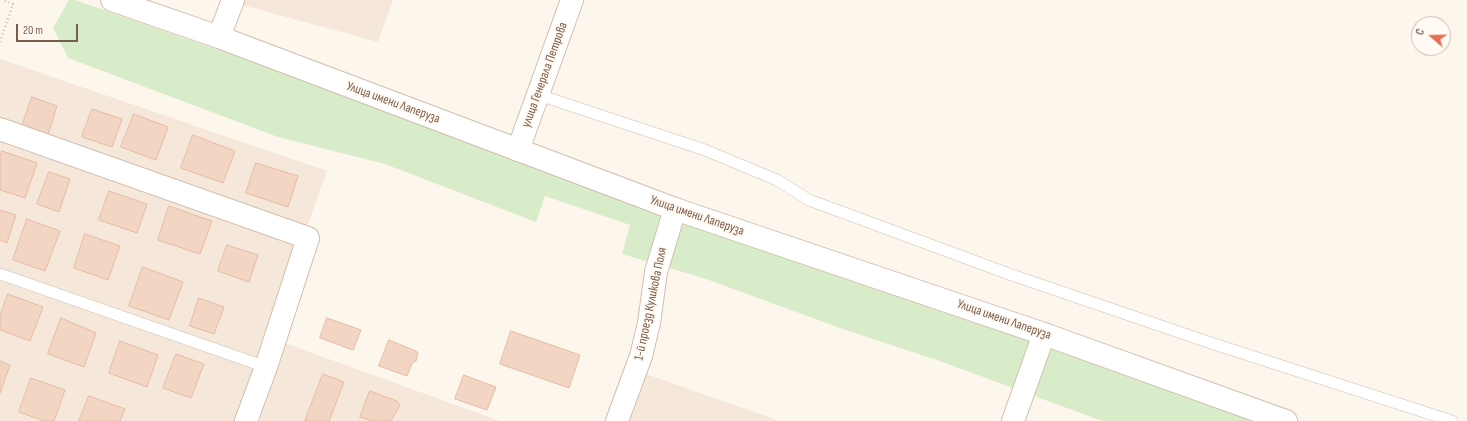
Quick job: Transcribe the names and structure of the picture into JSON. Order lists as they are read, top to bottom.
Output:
{
  "streets": {
    "street": ["улица Генерала Петрова", "Улица имени Лаперуза", "1-й проезд Куликова Поля"]
  },
  "crossings": [
    ["улица Генерала Петрова", "Улица имени Лаперуза"],
    ["Улица имени Лаперуза", "1-й проезд Куликова Поля"]
  ],
  "scale_bar": "20 m",
  "north": "left"
}
